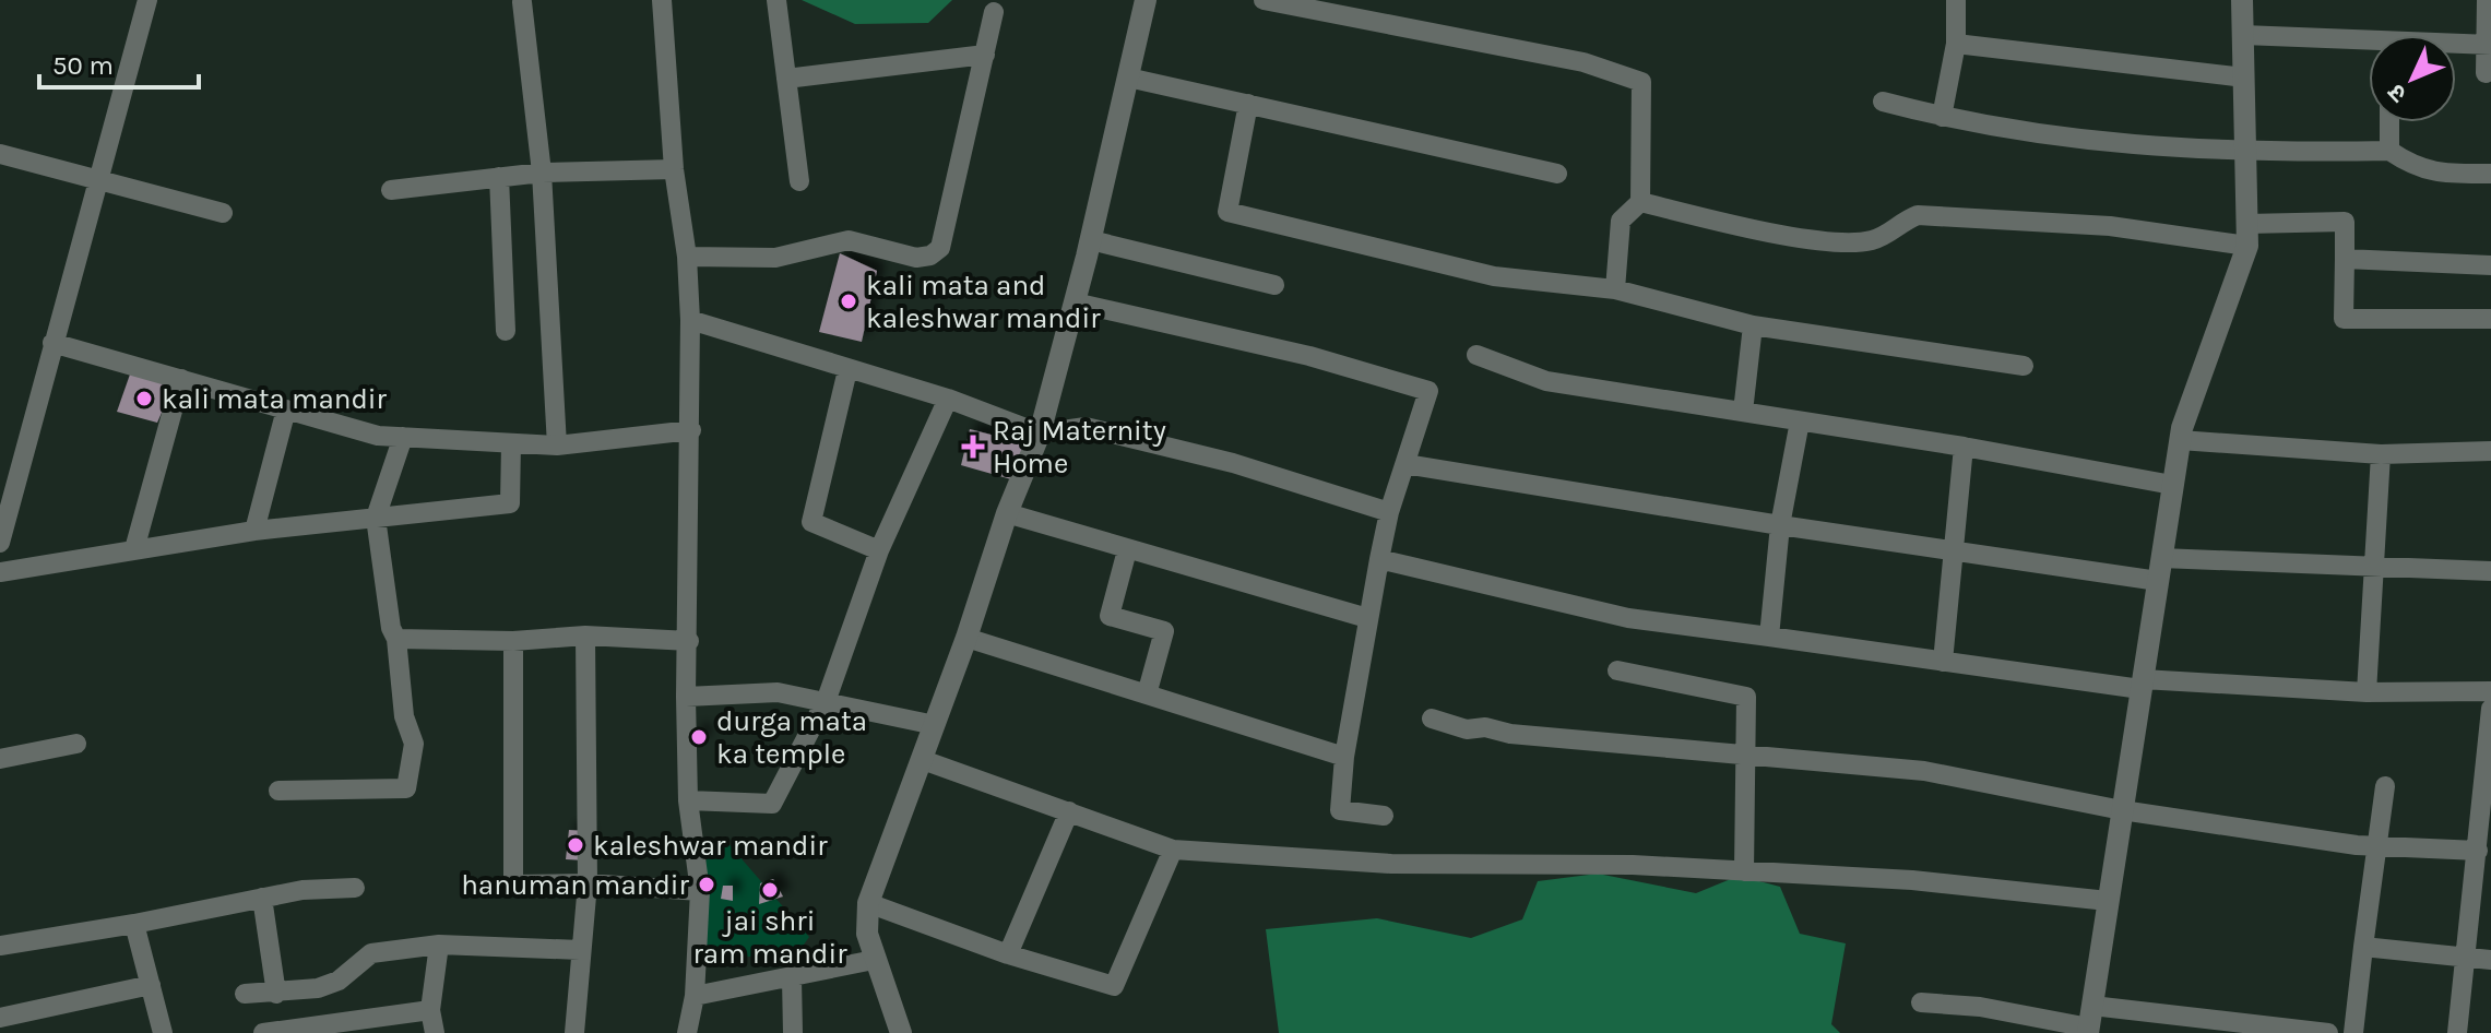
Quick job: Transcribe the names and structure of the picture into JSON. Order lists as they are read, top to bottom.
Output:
{
  "places": {
    "other": [
      "kali mata and kaleshwar mandir",
      "kali mata mandir",
      "durga mata ka temple",
      "kaleshwar mandir",
      "hanuman mandir",
      "jai shri ram mandir"
    ],
    "health": ["Raj Maternity Home"]
  },
  "scale_bar": "50 m",
  "north": "bottom left"
}
